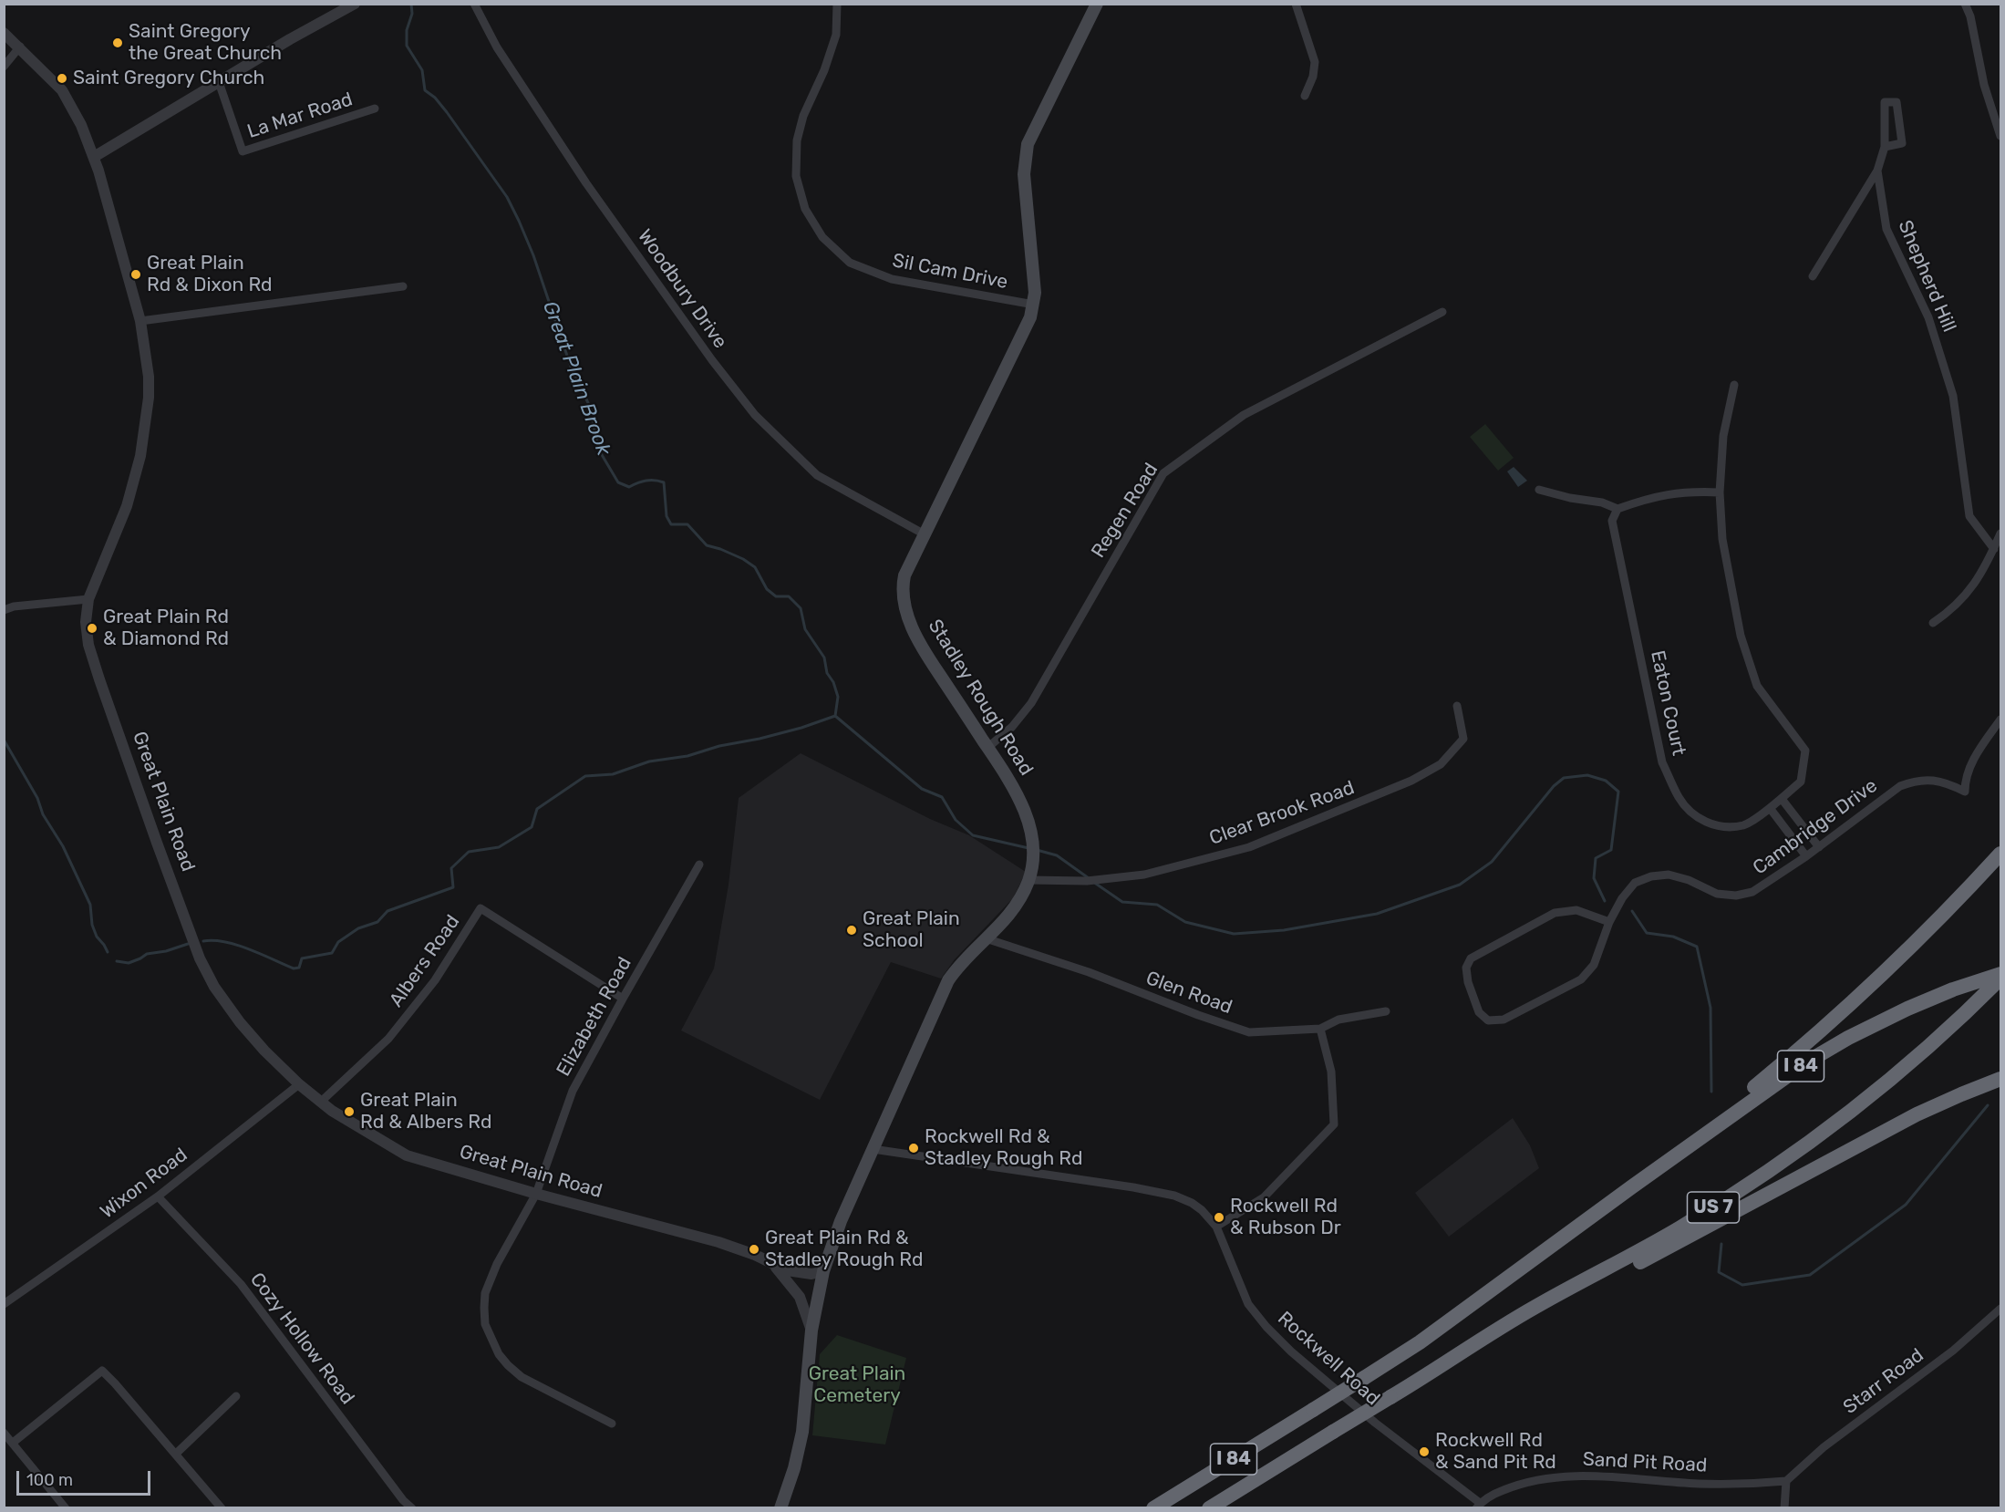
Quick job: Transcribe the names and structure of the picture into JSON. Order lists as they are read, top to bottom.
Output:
{
  "streets": {
    "highway": ["I 84", "US 7"],
    "main road": ["Stadley Rough Road", "Great Plain Road"],
    "street": [
      "La Mar Road",
      "Sil Cam Drive",
      "Shepherd Hill",
      "Woodbury Drive",
      "Regen Road",
      "Eaton Court",
      "Clear Brook Road",
      "Cambridge Drive",
      "Albers Road",
      "Glen Road",
      "Elizabeth Road",
      "Wixon Road",
      "Cozy Hollow Road",
      "Rockwell Road",
      "Starr Road",
      "Sand Pit Road"
    ]
  },
  "crossings": [
    ["Sil Cam Drive", "Stadley Rough Road"],
    ["Woodbury Drive", "Stadley Rough Road"],
    ["Regen Road", "Stadley Rough Road"],
    ["Stadley Rough Road", "Great Plain Road"],
    ["Stadley Rough Road", "Clear Brook Road"],
    ["Stadley Rough Road", "Glen Road"],
    ["Stadley Rough Road", "Rockwell Road"],
    ["Great Plain Road", "Albers Road"],
    ["Great Plain Road", "Elizabeth Road"],
    ["Great Plain Road", "Wixon Road"],
    ["Albers Road", "Elizabeth Road"],
    ["I 84", "US 7"],
    ["Wixon Road", "Cozy Hollow Road"],
    ["Rockwell Road", "Sand Pit Road"],
    ["Starr Road", "Sand Pit Road"]
  ],
  "water": ["Great Plain Brook"],
  "parks": ["Great Plain Cemetery"],
  "places": [
    "Saint Gregory the Great Church",
    "Saint Gregory Church",
    "Great Plain Rd & Dixon Rd",
    "Great Plain Rd & Diamond Rd",
    "Great Plain School",
    "Great Plain Rd & Albers Rd",
    "Rockwell Rd & Stadley Rough Rd",
    "Rockwell Rd & Rubson Dr",
    "Great Plain Rd & Stadley Rough Rd",
    "Rockwell Rd & Sand Pit Rd"
  ],
  "scale_bar": "100 m"
}
